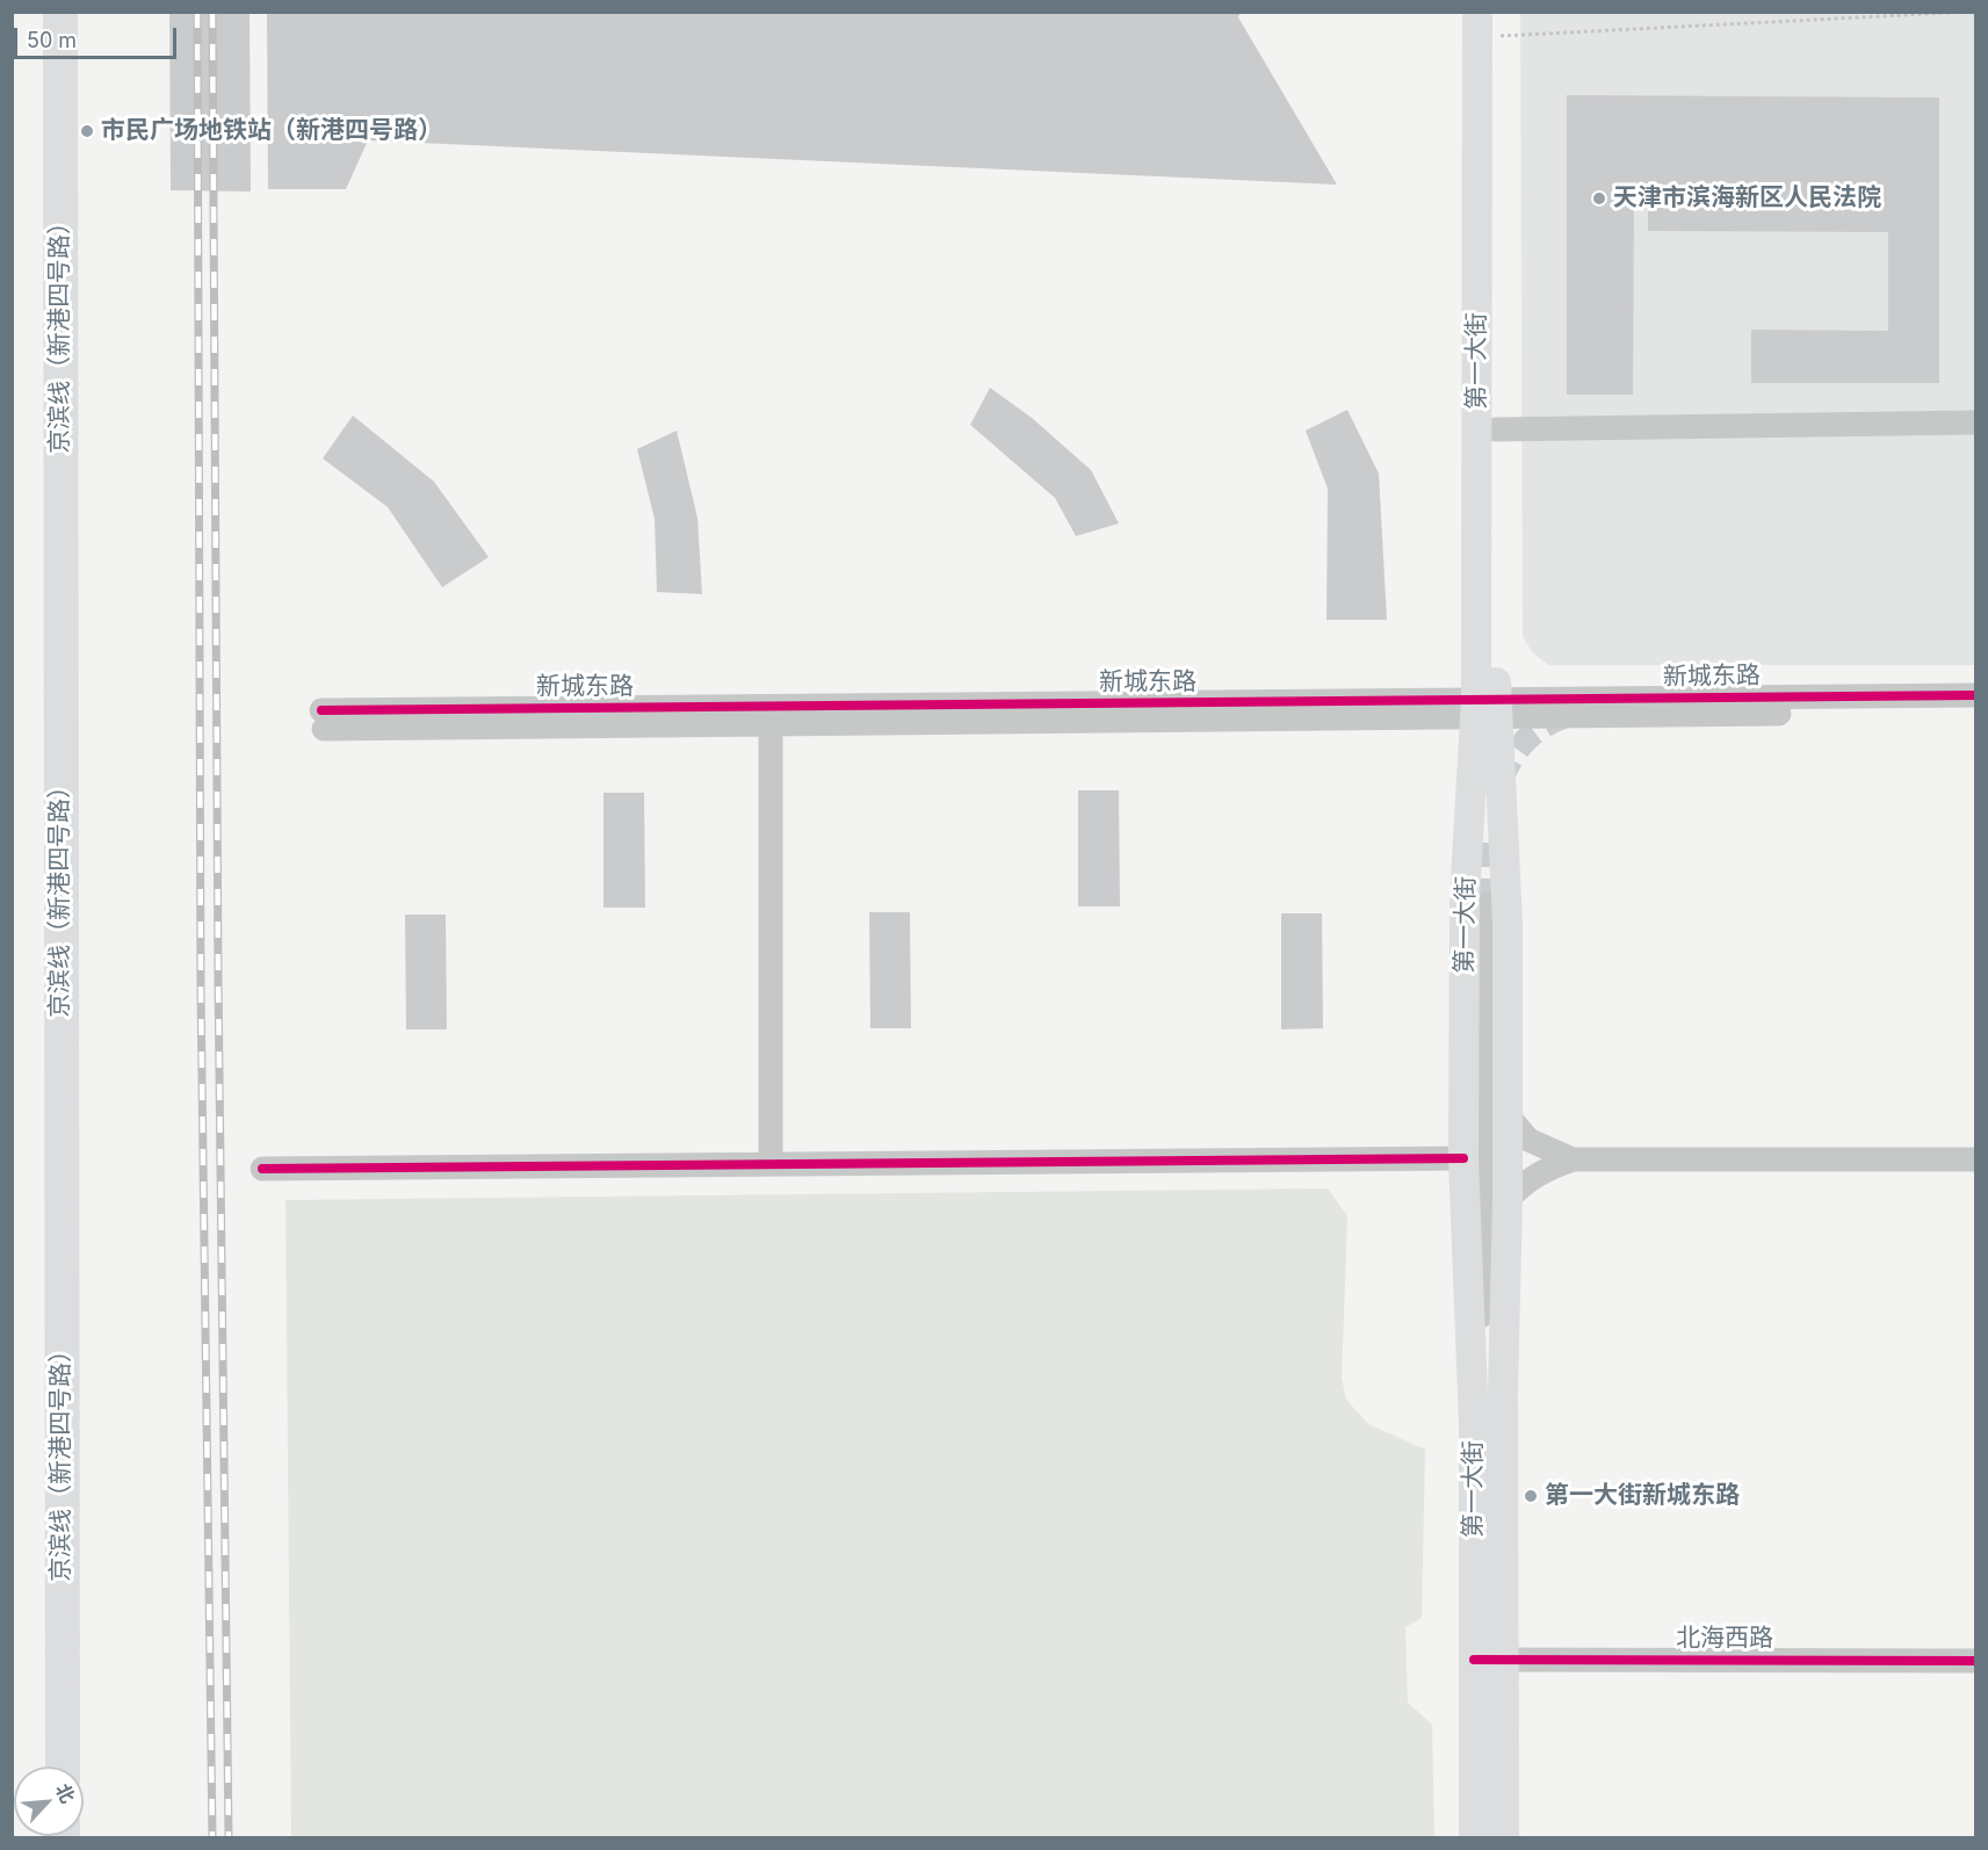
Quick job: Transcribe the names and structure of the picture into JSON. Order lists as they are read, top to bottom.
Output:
{
  "streets": {
    "highway": ["京滨线（新港四号路）"],
    "main road": ["第一大街"],
    "street": ["新城东路", "北海西路"]
  },
  "crossings": [
    ["第一大街", "新城东路"],
    ["第一大街", "北海西路"]
  ],
  "places": ["市民广场地铁站（新港四号路）", "天津市滨海新区人民法院", "第一大街新城东路"],
  "scale_bar": "50 m",
  "north": "top right"
}
